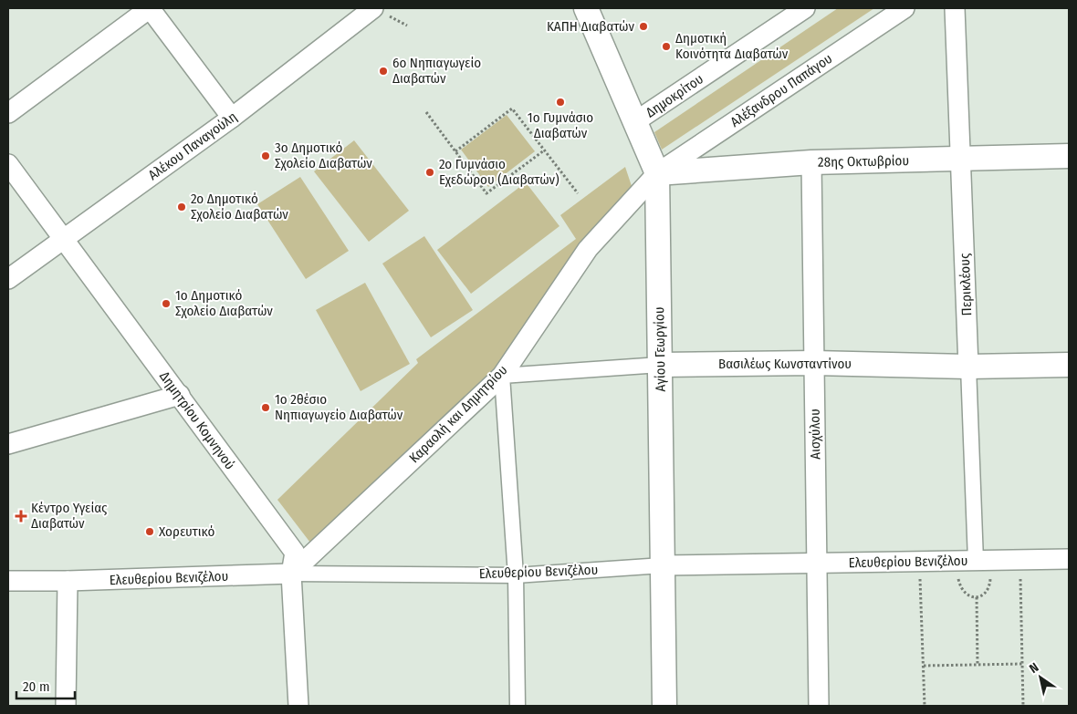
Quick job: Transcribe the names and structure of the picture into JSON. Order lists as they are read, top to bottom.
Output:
{
  "streets": {
    "street": [
      "Αλέξανδρου Παπάγου",
      "Δημοκρίτου",
      "Αλέκου Παναγούλη",
      "28ης Οκτωβρίου",
      "Περικλέους",
      "Αγίου Γεωργίου",
      "Βασιλέως Κωνσταντίνου",
      "Καραολή και Δημητρίου",
      "Δημητρίου Κομνηνού",
      "Αισχύλου",
      "Ελευθερίου Βενιζέλου"
    ]
  },
  "crossings": [
    ["Αλέξανδρου Παπάγου", "28ης Οκτωβρίου"],
    ["Αλέξανδρου Παπάγου", "Αγίου Γεωργίου"],
    ["Αλέξανδρου Παπάγου", "Καραολή και Δημητρίου"],
    ["Δημοκρίτου", "Αγίου Γεωργίου"],
    ["Αλέκου Παναγούλη", "Δημητρίου Κομνηνού"],
    ["28ης Οκτωβρίου", "Περικλέους"],
    ["28ης Οκτωβρίου", "Αγίου Γεωργίου"],
    ["28ης Οκτωβρίου", "Καραολή και Δημητρίου"],
    ["28ης Οκτωβρίου", "Αισχύλου"],
    ["Περικλέους", "Βασιλέως Κωνσταντίνου"],
    ["Περικλέους", "Ελευθερίου Βενιζέλου"],
    ["Αγίου Γεωργίου", "Βασιλέως Κωνσταντίνου"],
    ["Αγίου Γεωργίου", "Καραολή και Δημητρίου"],
    ["Αγίου Γεωργίου", "Ελευθερίου Βενιζέλου"],
    ["Βασιλέως Κωνσταντίνου", "Καραολή και Δημητρίου"],
    ["Βασιλέως Κωνσταντίνου", "Αισχύλου"],
    ["Καραολή και Δημητρίου", "Δημητρίου Κομνηνού"],
    ["Καραολή και Δημητρίου", "Ελευθερίου Βενιζέλου"],
    ["Δημητρίου Κομνηνού", "Ελευθερίου Βενιζέλου"],
    ["Αισχύλου", "Ελευθερίου Βενιζέλου"]
  ],
  "places": {
    "other": [
      "ΚΑΠΗ Διαβατών",
      "Δημοτική Κοινότητα Διαβατών",
      "6ο Νηπιαγωγείο Διαβατών",
      "1ο Γυμνάσιο Διαβατών",
      "3ο Δημοτικό Σχολείο Διαβατών",
      "2ο Γυμνάσιο Εχεδώρου (Διαβατών)",
      "2ο Δημοτικό Σχολείο Διαβατών",
      "1ο Δημοτικό Σχολείο Διαβατών",
      "1ο 2θέσιο Νηπιαγωγείο Διαβατών",
      "Χορευτικό"
    ],
    "health": ["Κέντρο Υγείας Διαβατών"]
  },
  "scale_bar": "20 m",
  "north": "top left"
}
